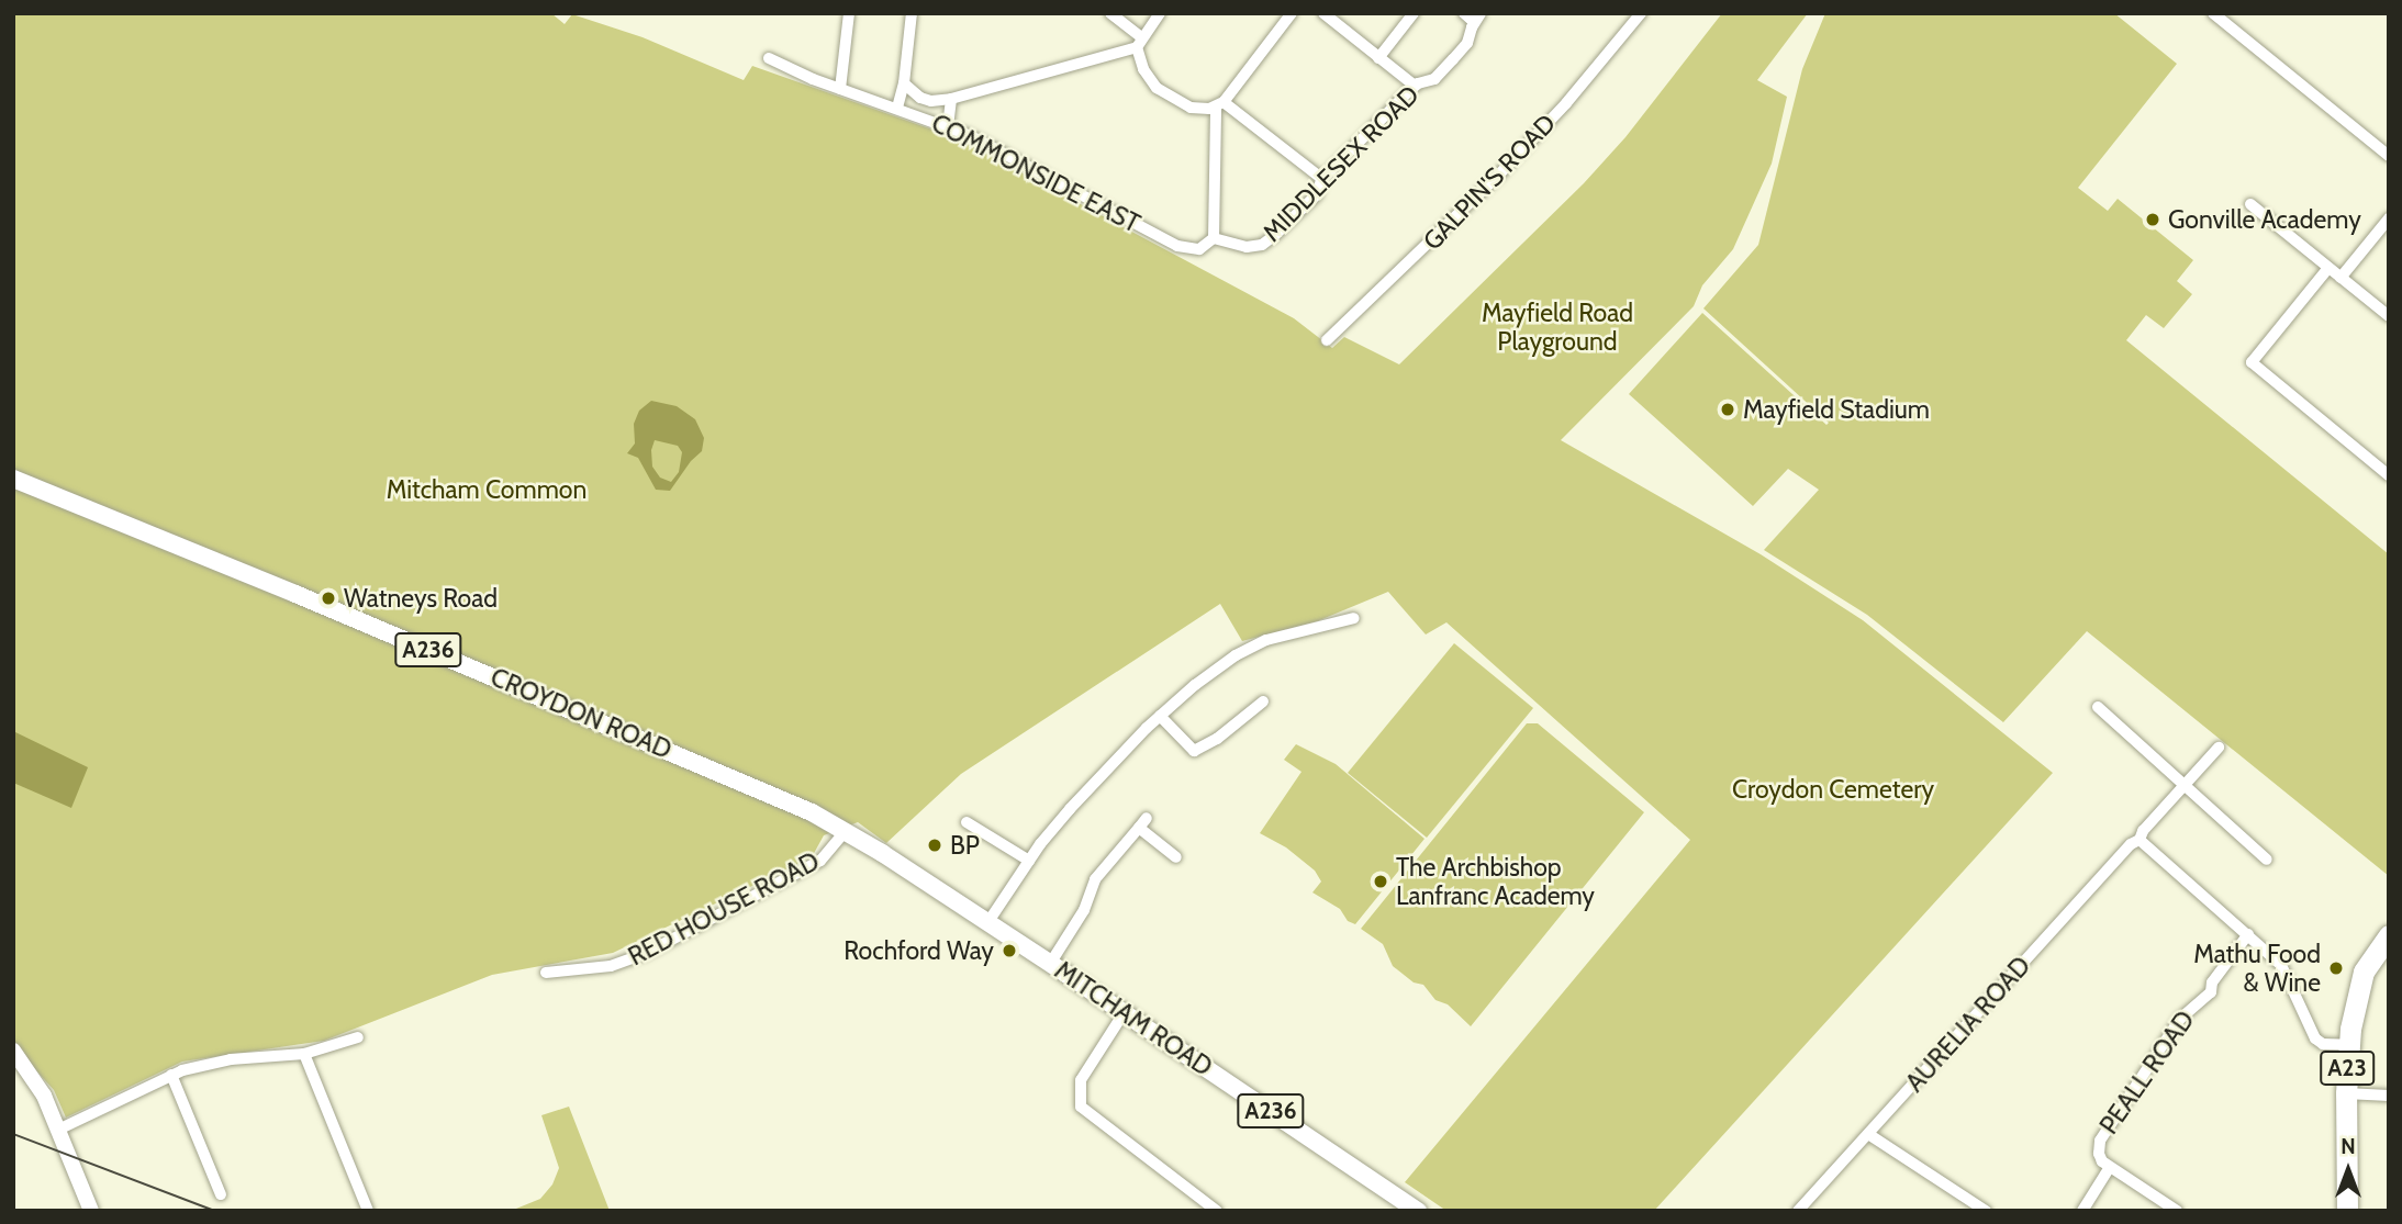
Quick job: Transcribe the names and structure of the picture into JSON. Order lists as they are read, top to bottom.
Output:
{
  "streets": {
    "highway": ["A23"],
    "main road": ["A236", "CROYDON ROAD", "MITCHAM ROAD"],
    "street": [
      "MIDDLESEX ROAD",
      "COMMONSIDE EAST",
      "GALPIN'S ROAD",
      "RED HOUSE ROAD",
      "AURELIA ROAD",
      "PEALL ROAD"
    ]
  },
  "crossings": [
    ["MIDDLESEX ROAD", "COMMONSIDE EAST"],
    ["CROYDON ROAD", "RED HOUSE ROAD"],
    ["CROYDON ROAD", "MITCHAM ROAD"],
    ["RED HOUSE ROAD", "MITCHAM ROAD"]
  ],
  "parks": ["Mayfield Road Playground", "Mitcham Common", "Croydon Cemetery"],
  "places": [
    "Gonville Academy",
    "Mayfield Stadium",
    "Watneys Road",
    "BP",
    "The Archbishop Lanfranc Academy",
    "Rochford Way",
    "Mathu Food & Wine"
  ],
  "north": "top"
}
